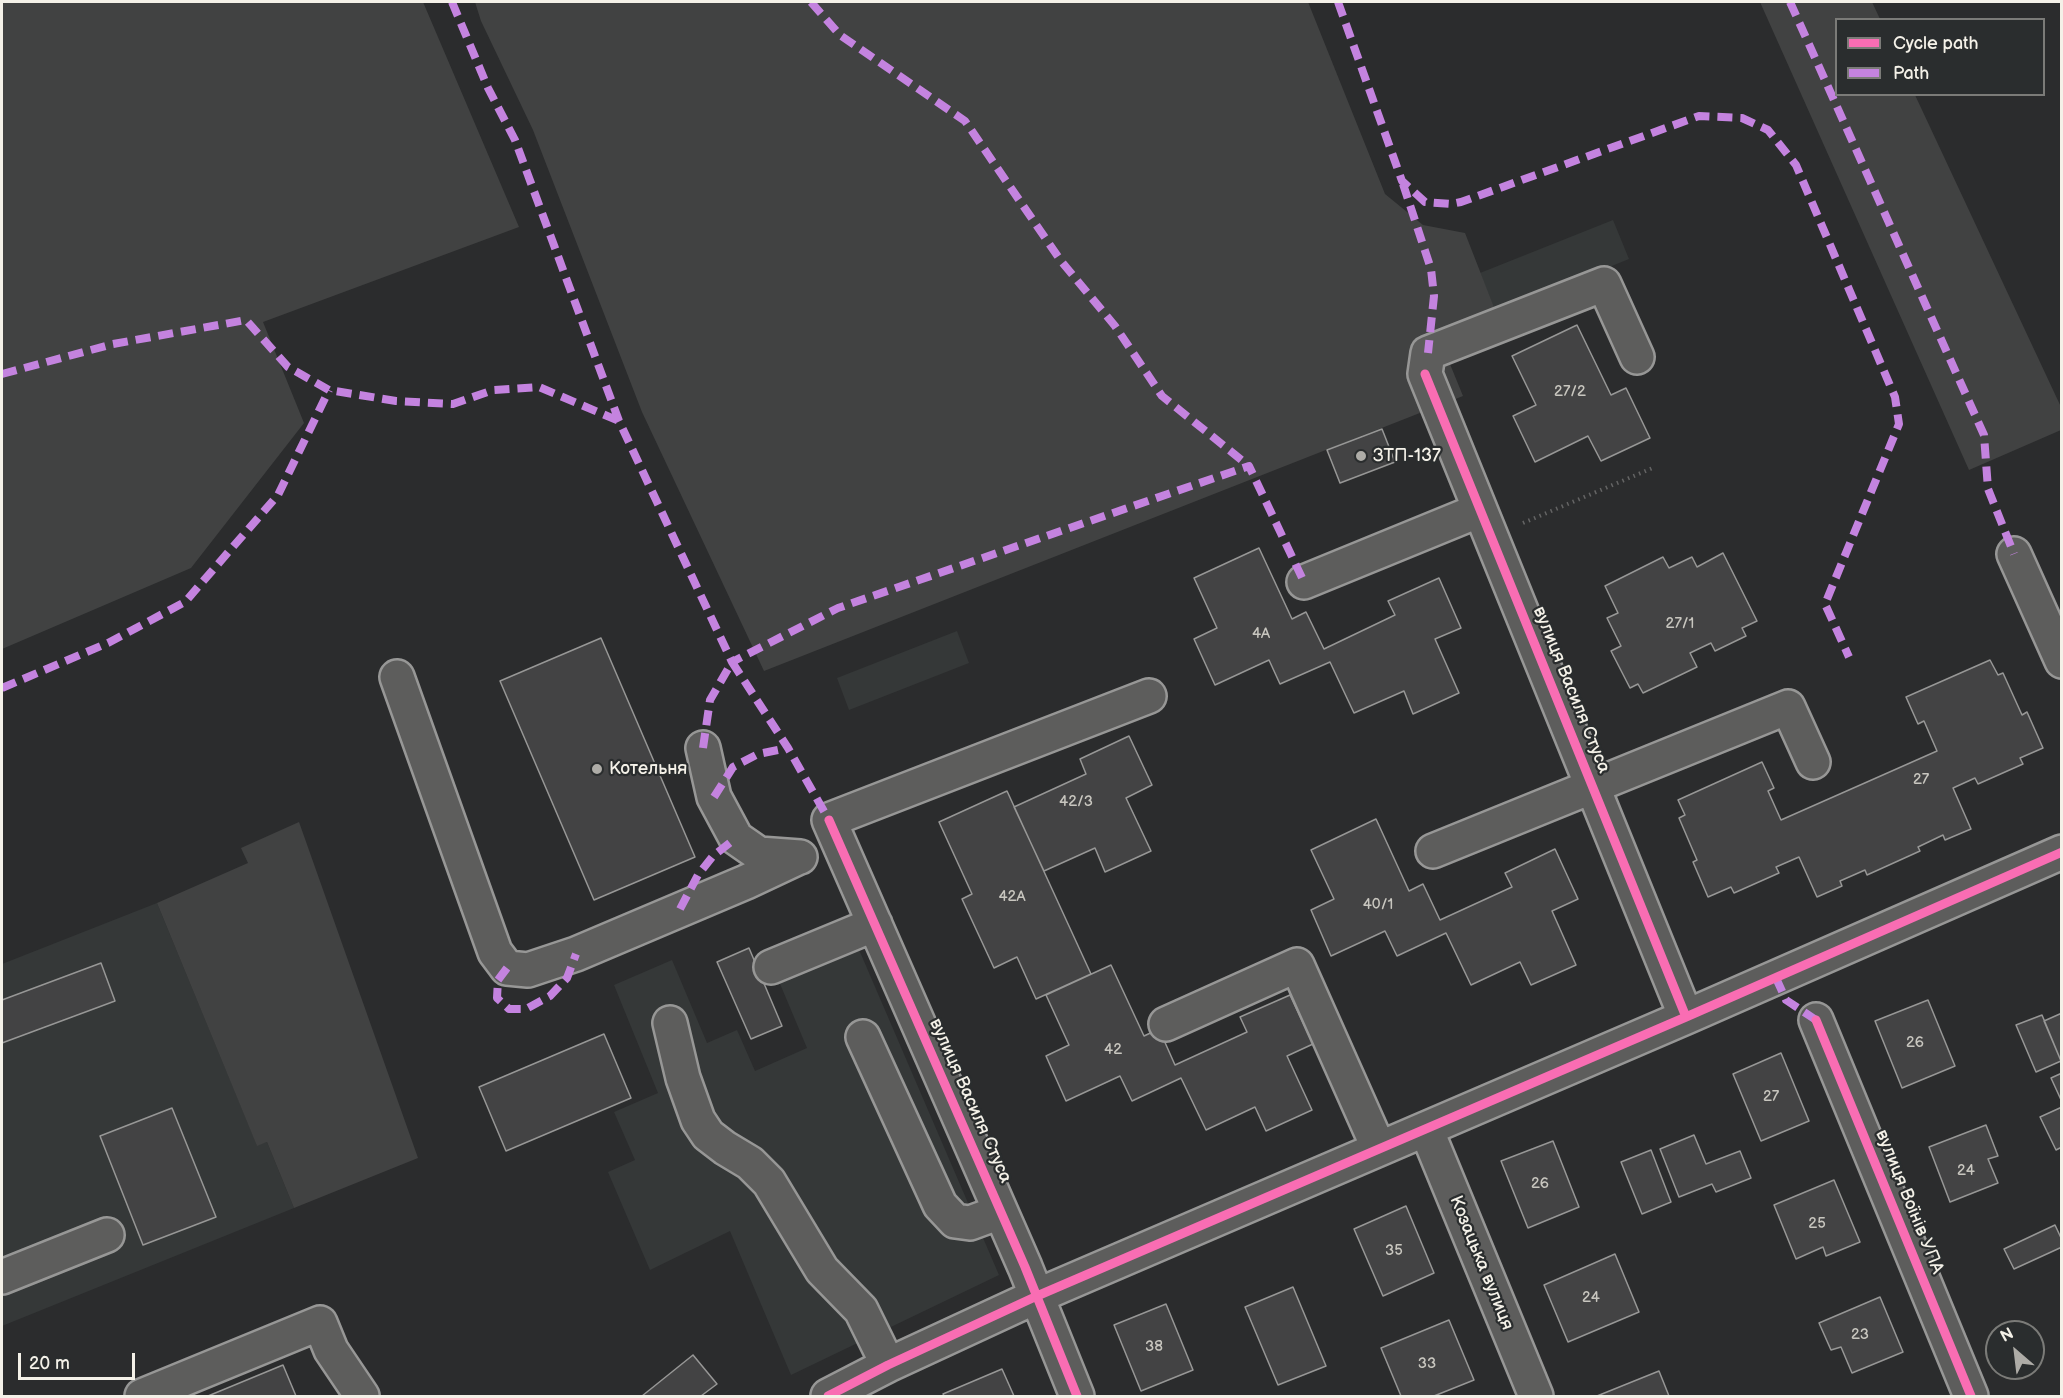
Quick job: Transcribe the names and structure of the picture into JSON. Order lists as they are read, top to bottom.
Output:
{
  "streets": {
    "street": ["вулиця Василя Стуса", "вулиця Воїнів УПА", "Козацька вулиця"]
  },
  "places": ["ЗТП-137", "Котельня"],
  "house_numbers": [
    "27/2",
    "27/1",
    "4А",
    "27",
    "42/3",
    "42А",
    "40/1",
    "26",
    "42",
    "27",
    "24",
    "26",
    "25",
    "35",
    "24",
    "23",
    "38",
    "33"
  ],
  "legend": ["Cycle path", "Path"],
  "scale_bar": "20 m",
  "north": "top left"
}
